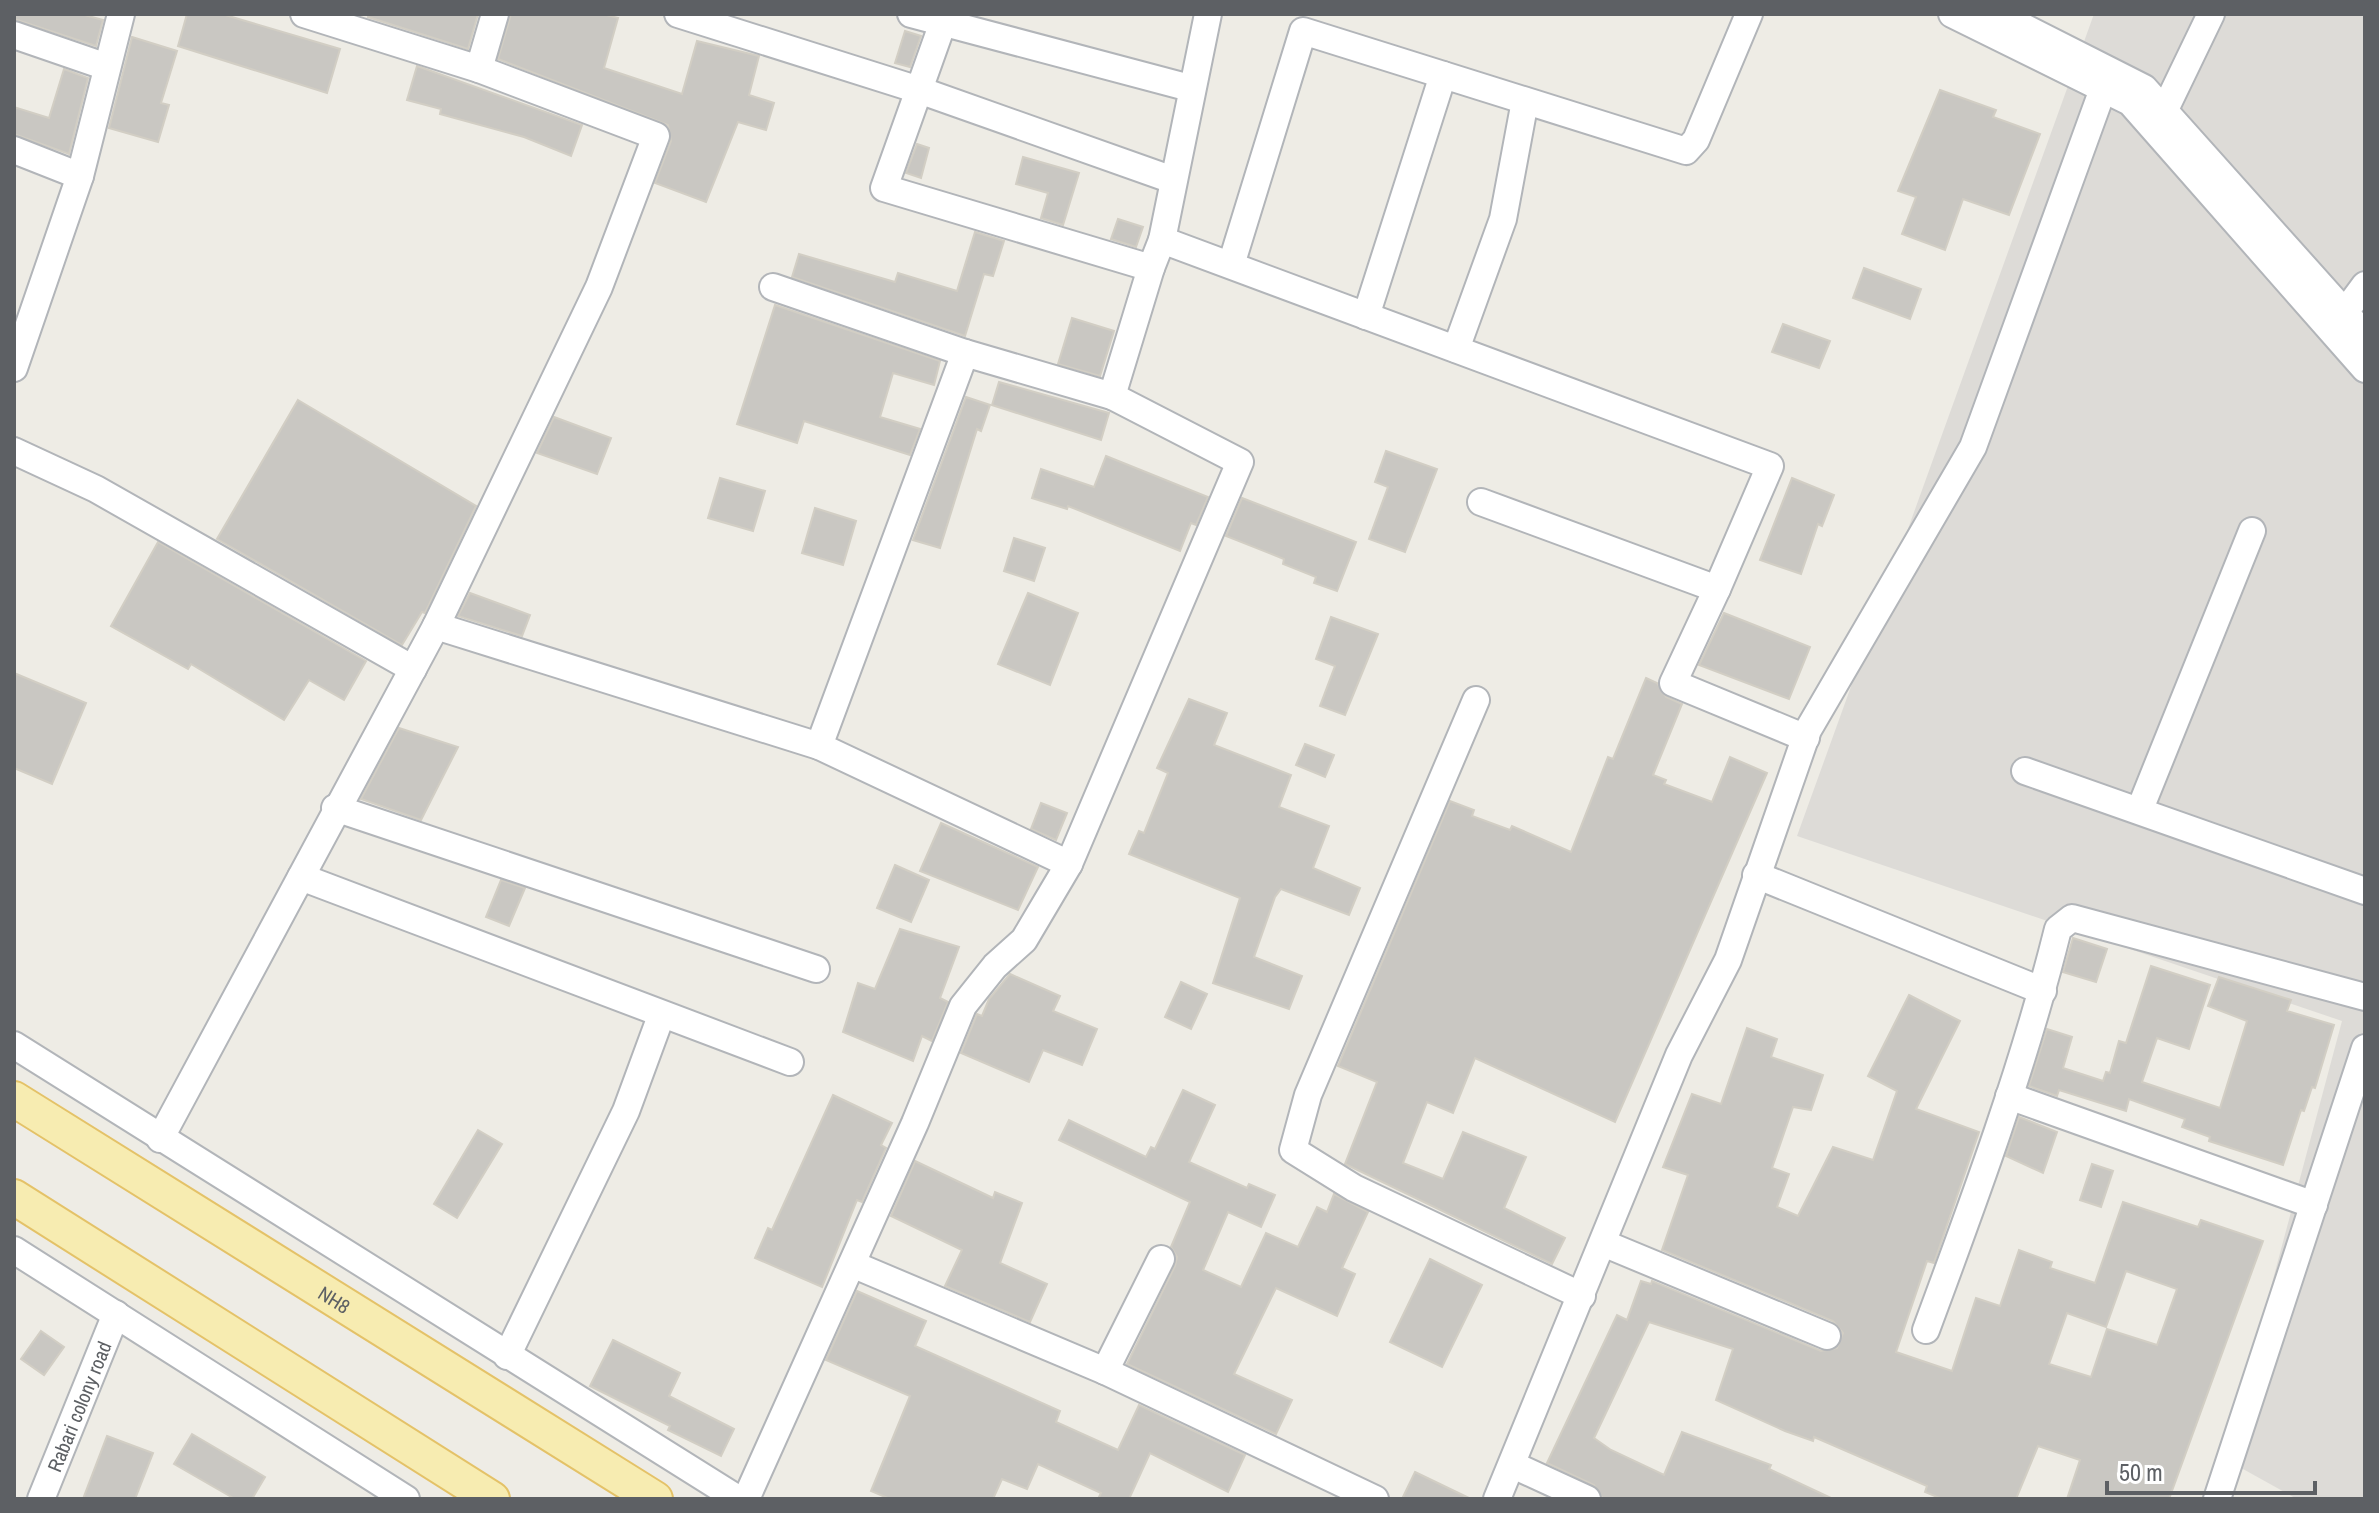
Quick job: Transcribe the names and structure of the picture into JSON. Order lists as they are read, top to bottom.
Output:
{
  "streets": {
    "main road": ["NH8"],
    "street": ["Rabari colony road"]
  },
  "scale_bar": "50 m"
}
